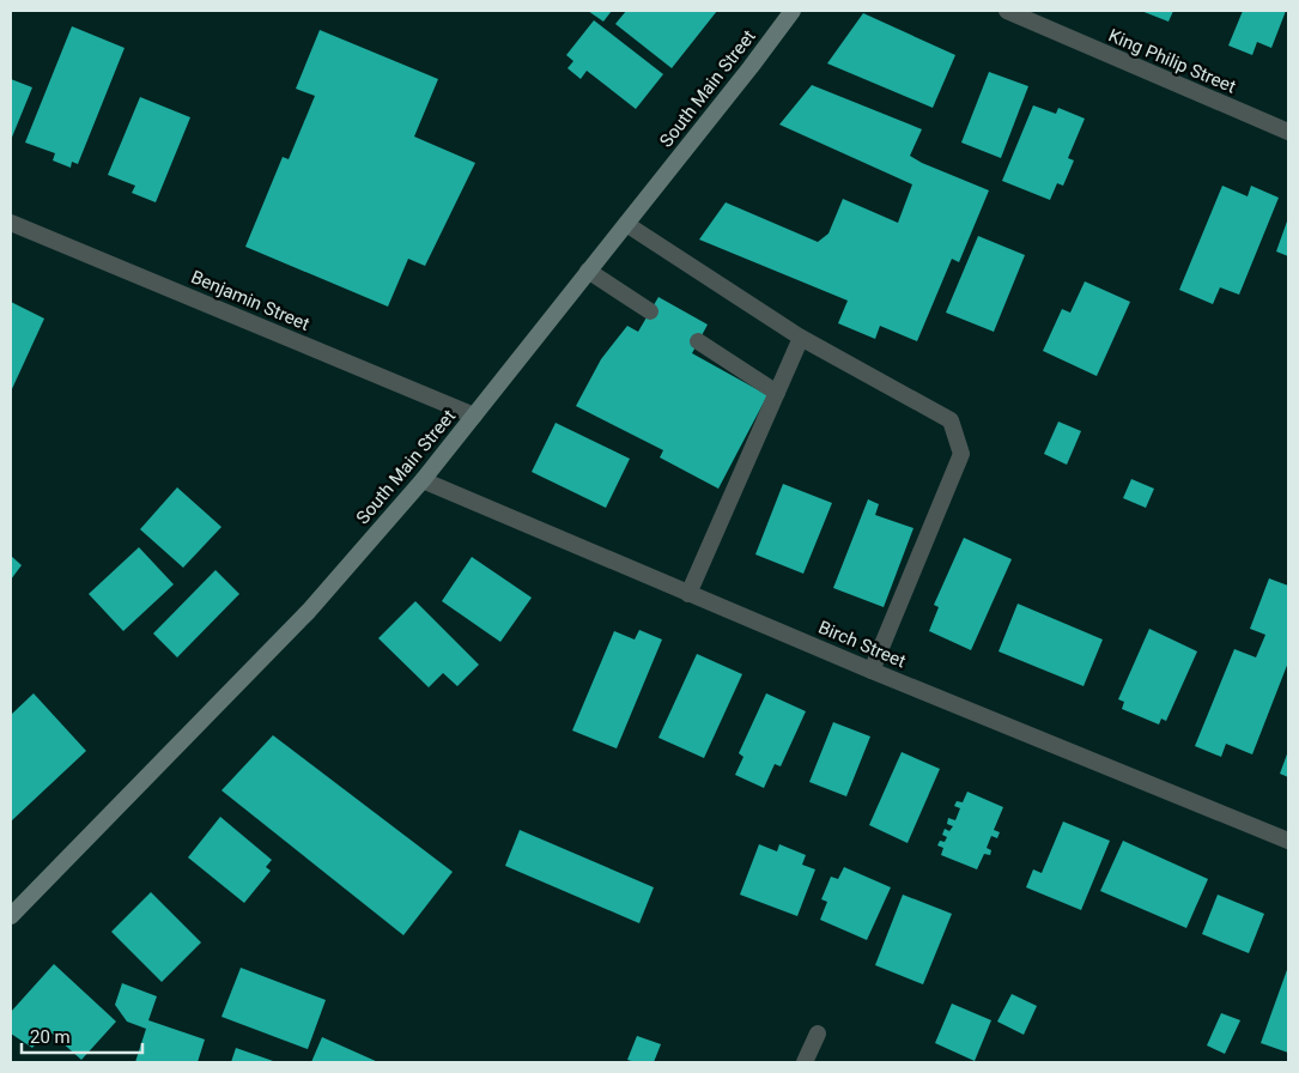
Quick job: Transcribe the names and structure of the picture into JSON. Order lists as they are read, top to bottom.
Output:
{
  "streets": {
    "main road": ["South Main Street"],
    "street": ["King Philip Street", "Benjamin Street", "Birch Street"]
  },
  "crossings": [
    ["South Main Street", "Benjamin Street"],
    ["South Main Street", "Birch Street"]
  ],
  "scale_bar": "20 m"
}
